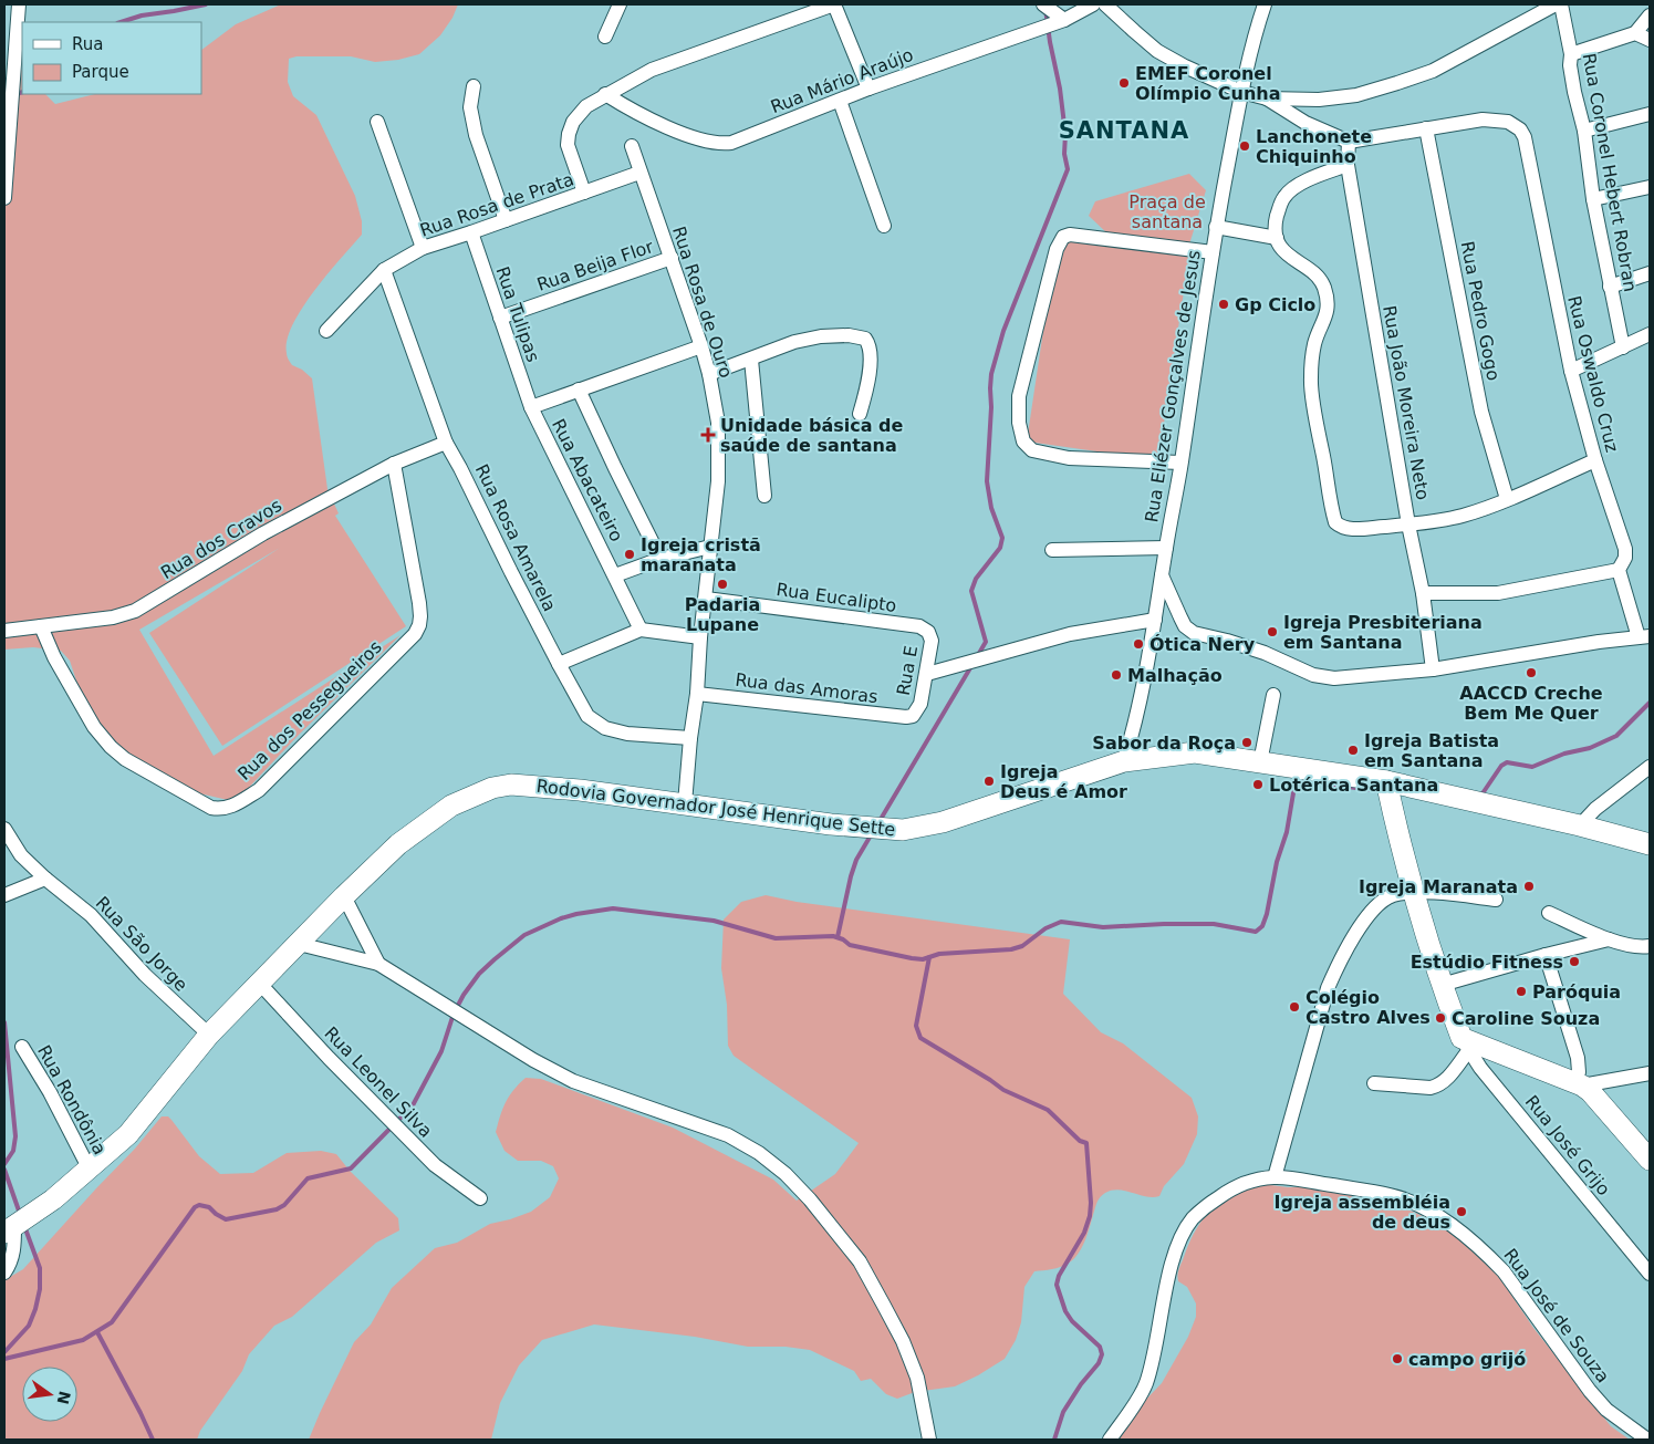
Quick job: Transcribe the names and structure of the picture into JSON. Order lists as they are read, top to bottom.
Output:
{
  "streets": {
    "main road": ["Rodovia Governador José Henrique Sette"],
    "street": [
      "Rua Mário Araújo",
      "Rua Coronel Hebert Robran",
      "Rua Rosa de Prata",
      "Rua Beija Flor",
      "Rua Rosa de Ouro",
      "Rua Pedro Gogo",
      "Rua Tulipas",
      "Rua Oswaldo Cruz",
      "Rua Eliézer Gonçalves de Jesus",
      "Rua João Moreira Neto",
      "Rua Abacateiro",
      "Rua Rosa Amarela",
      "Rua dos Cravos",
      "Rua Eucalipto",
      "Rua E",
      "Rua das Amoras",
      "Rua dos Pessegueiros",
      "Rua São Jorge",
      "Rua Leonel Silva",
      "Rua Rondônia",
      "Rua José Grijo",
      "Rua José de Souza"
    ]
  },
  "crossings": [
    ["Rua Rosa de Prata", "Rua Rosa de Ouro"],
    ["Rua Rosa de Prata", "Rua Tulipas"],
    ["Rua Rosa de Prata", "Rua Rosa Amarela"],
    ["Rua Beija Flor", "Rua Rosa de Ouro"],
    ["Rua Beija Flor", "Rua Tulipas"],
    ["Rua Rosa de Ouro", "Rua Rosa Amarela"],
    ["Rua Rosa de Ouro", "Rua Eucalipto"],
    ["Rua Rosa de Ouro", "Rua das Amoras"],
    ["Rua Rosa de Ouro", "Rodovia Governador José Henrique Sette"],
    ["Rua Pedro Gogo", "Rua Oswaldo Cruz"],
    ["Rua Tulipas", "Rua Abacateiro"],
    ["Rua Eliézer Gonçalves de Jesus", "Rodovia Governador José Henrique Sette"],
    ["Rua Rosa Amarela", "Rua dos Cravos"],
    ["Rua dos Cravos", "Rua dos Pessegueiros"],
    ["Rua Eucalipto", "Rua E"],
    ["Rua E", "Rua das Amoras"],
    ["Rodovia Governador José Henrique Sette", "Rua São Jorge"],
    ["Rodovia Governador José Henrique Sette", "Rua Leonel Silva"],
    ["Rodovia Governador José Henrique Sette", "Rua Rondônia"]
  ],
  "districts": ["SANTANA"],
  "parks": ["Praça de santana"],
  "places": {
    "other": [
      "EMEF Coronel Olímpio Cunha",
      "Lanchonete Chiquinho",
      "Gp Ciclo",
      "Igreja cristã maranata",
      "Padaria Lupane",
      "Igreja Presbiteriana em Santana",
      "Ótica Nery",
      "AACCD Creche Bem Me Quer",
      "Malhação",
      "Sabor da Roça",
      "Igreja Batista em Santana",
      "Igreja Deus é Amor",
      "Lotérica Santana",
      "Igreja Maranata",
      "Estúdio Fitness",
      "Paróquia",
      "Colégio Castro Alves",
      "Caroline Souza",
      "Igreja assembléia de deus",
      "campo grijó"
    ],
    "health": ["Unidade básica de saúde de santana"]
  },
  "legend": ["Rua", "Parque"],
  "north": "right"
}
